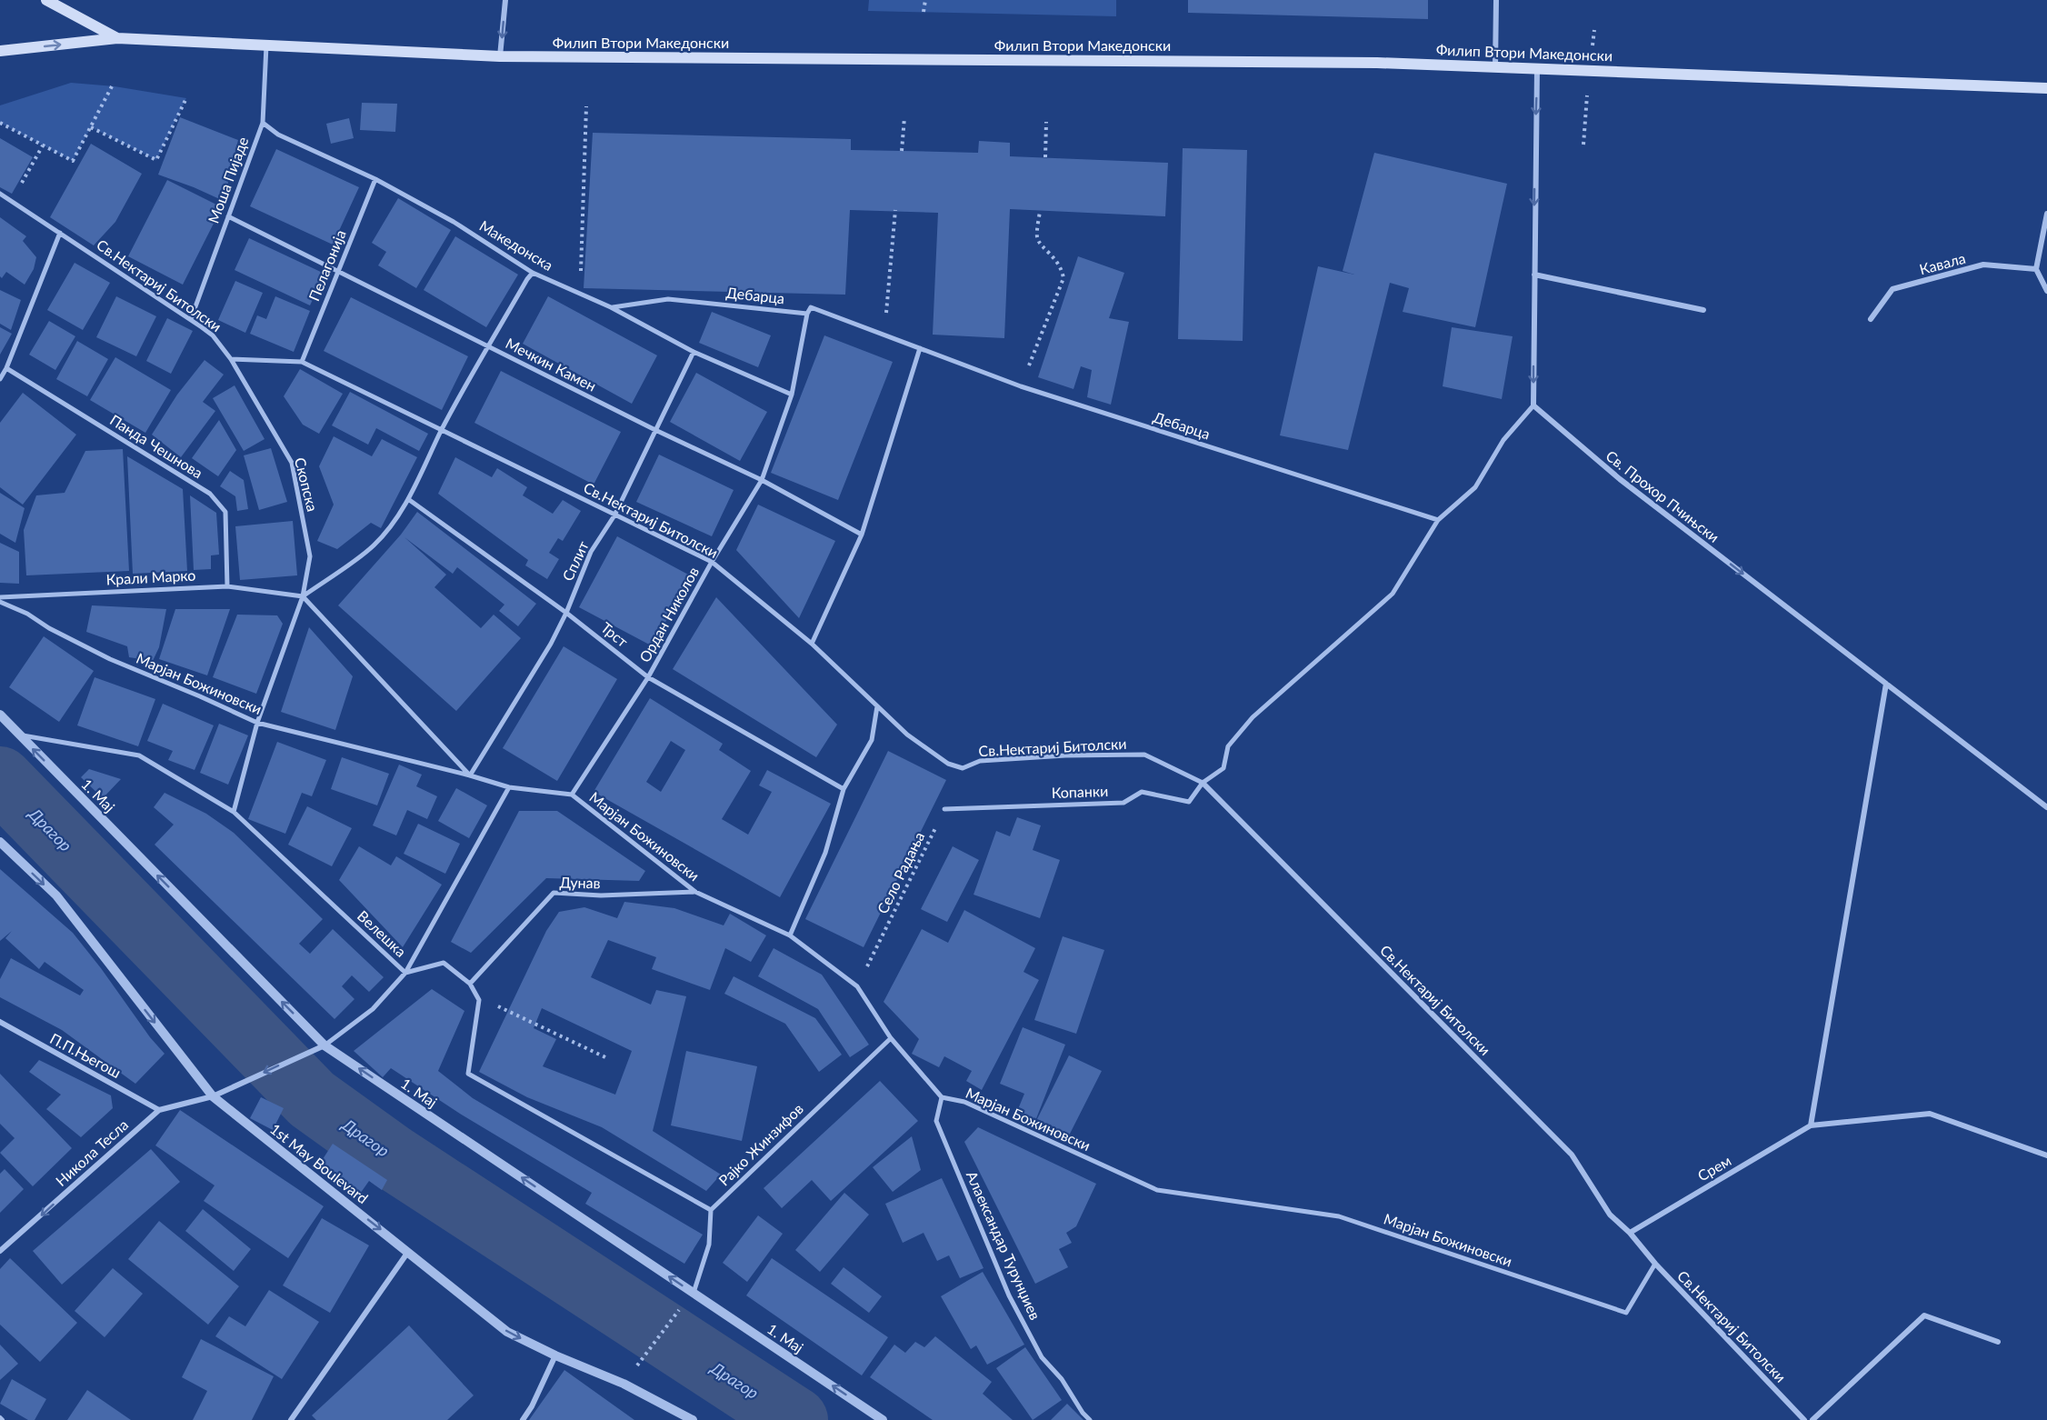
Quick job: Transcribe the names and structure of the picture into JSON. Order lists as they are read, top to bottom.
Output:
{
  "streets": {
    "main road": ["Филип Втори Македонски"],
    "street": [
      "Моша Пијаде",
      "Македонска",
      "Кавала",
      "Пелагонија",
      "Св.Нектариј Битолски",
      "Дебарца",
      "Мечкин Камен",
      "Панда Чешнова",
      "Скопска",
      "Св. Прохор Пчињски",
      "Сплит",
      "Крали Марко",
      "Ордан Николов",
      "Трст",
      "Марјан Божиновски",
      "Копанки",
      "1. Мај",
      "Дунав",
      "Велешка",
      "П.П.Његош",
      "Рајко Жинзифов",
      "Никола Тесла",
      "1st May Boulevard",
      "Срем",
      "Алаександар Турунџиев"
    ],
    "path": ["Село Радања"]
  },
  "crossings": [
    ["Филип Втори Македонски", "Моша Пијаде"],
    ["Моша Пијаде", "Македонска"],
    ["Моша Пијаде", "Св.Нектариј Битолски"],
    ["Моша Пијаде", "Мечкин Камен"],
    ["Македонска", "Пелагонија"],
    ["Македонска", "Дебарца"],
    ["Македонска", "Сплит"],
    ["Македонска", "Ордан Николов"],
    ["Пелагонија", "Св.Нектариј Битолски"],
    ["Пелагонија", "Мечкин Камен"],
    ["Св.Нектариј Битолски", "Скопска"],
    ["Св.Нектариј Битолски", "Сплит"],
    ["Св.Нектариј Битолски", "Ордан Николов"],
    ["Св.Нектариј Битолски", "Марјан Божиновски"],
    ["Св.Нектариј Битолски", "Копанки"],
    ["Св.Нектариј Битолски", "Срем"],
    ["Дебарца", "Ордан Николов"],
    ["Мечкин Камен", "Сплит"],
    ["Мечкин Камен", "Ордан Николов"],
    ["Панда Чешнова", "Крали Марко"],
    ["Скопска", "Крали Марко"],
    ["Скопска", "Марјан Божиновски"],
    ["Скопска", "Велешка"],
    ["Сплит", "Трст"],
    ["Сплит", "Марјан Божиновски"],
    ["Ордан Николов", "Трст"],
    ["Ордан Николов", "Марјан Божиновски"],
    ["Марјан Божиновски", "Село Радања"],
    ["Марјан Божиновски", "Дунав"],
    ["Марјан Божиновски", "Рајко Жинзифов"],
    ["Марјан Божиновски", "Алаександар Турунџиев"],
    ["Копанки", "Село Радања"],
    ["1. Мај", "Велешка"],
    ["1. Мај", "Никола Тесла"],
    ["Дунав", "Велешка"],
    ["П.П.Његош", "Никола Тесла"],
    ["Никола Тесла", "1st May Boulevard"]
  ],
  "one_way": [
    "Св. Прохор Пчињски",
    "1. Мај",
    "Никола Тесла",
    "1st May Boulevard"
  ],
  "water": ["Драгор"]
}
